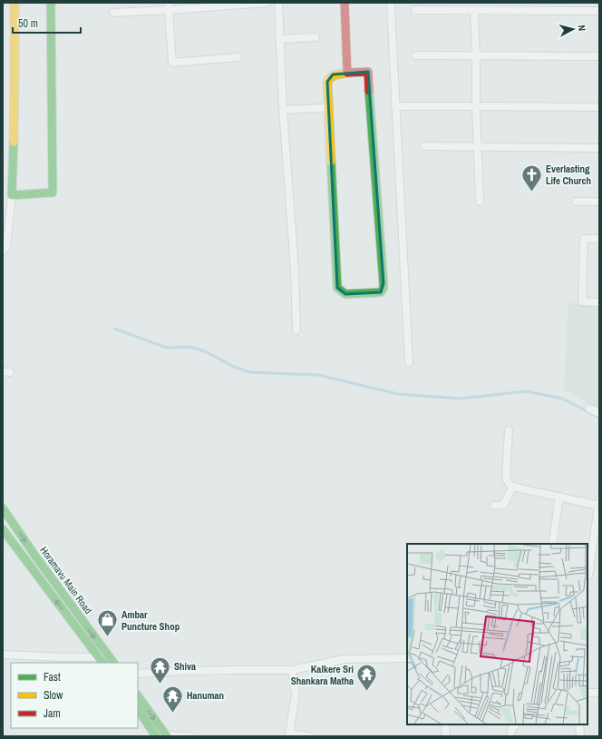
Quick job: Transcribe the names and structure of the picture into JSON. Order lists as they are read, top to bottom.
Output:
{
  "streets": {
    "street": ["Horamavu Main Road"]
  },
  "places": {
    "church": ["Everlasting Life Church"],
    "shop": ["Ambar Puncture Shop"],
    "temple": ["Shiva", "Kalkere Sri Shankara Matha", "Hanuman"]
  },
  "legend": ["Fast", "Slow", "Jam"],
  "scale_bar": "50 m",
  "north": "right"
}
